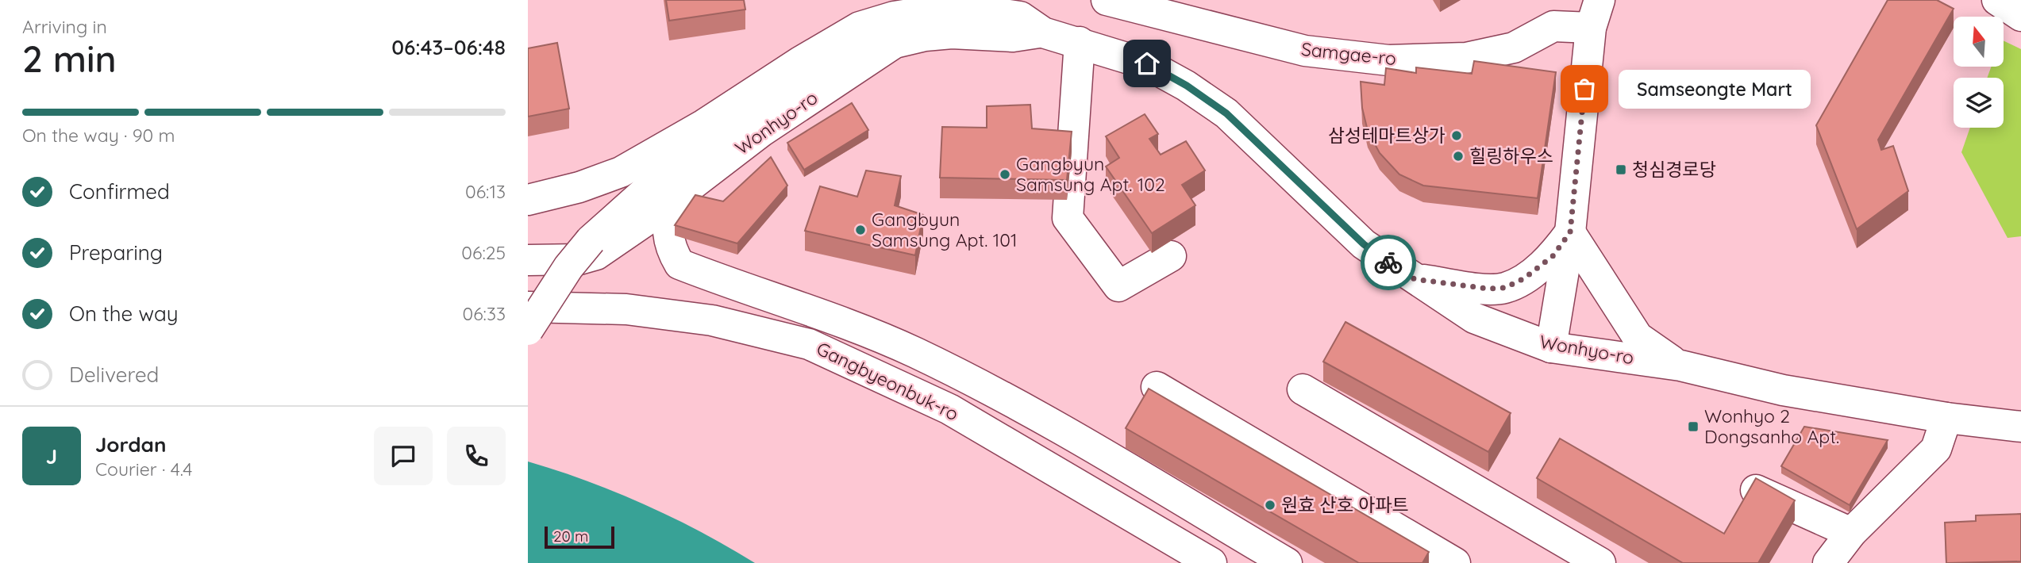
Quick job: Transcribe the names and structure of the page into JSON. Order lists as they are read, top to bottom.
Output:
{
  "streets": {
    "main road": ["Samgae-ro", "Wonhyo-ro", "Gangbyeonbuk-ro"]
  },
  "places": {
    "other": [
      "Samseongte Mart",
      "삼성테마트상가",
      "힐링하우스",
      "Gangbyun Samsung Apt. 102",
      "Gangbyun Samsung Apt. 101",
      "원효 산호 아파트"
    ],
    "transit": ["청심경로당", "Wonhyo 2 Dongsanho Apt."]
  },
  "scale_bar": "20 m",
  "north": "top",
  "page": {
    "heading": ["2 min", "Arriving in", "06:43–06:48"],
    "panel": ["Jordan", "Courier · 4.4"],
    "bubble": "Samseongte Mart",
    "bar": "On the way · 90 m",
    "list": [
      ["Confirmed", "06:13"],
      ["Preparing", "06:25"],
      ["On the way", "06:33"],
      "Delivered"
    ],
    "round": "J",
    "scale": "20 m"
  }
}
